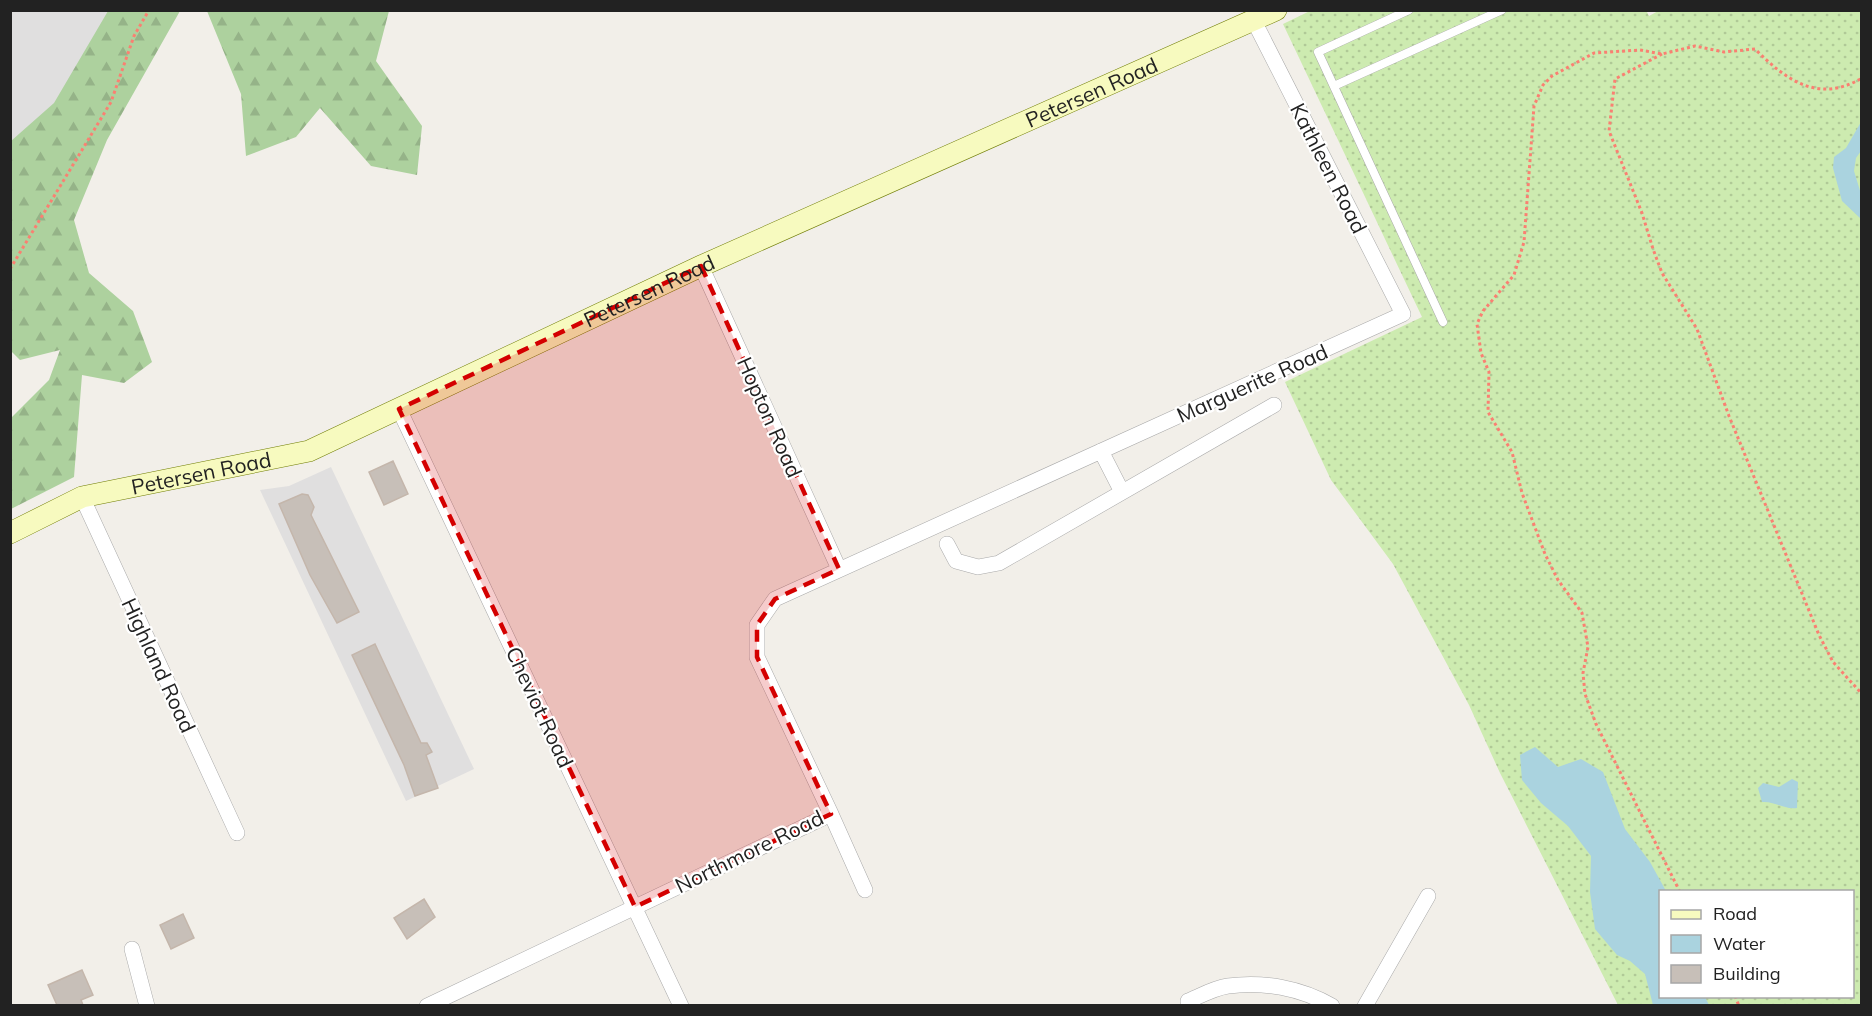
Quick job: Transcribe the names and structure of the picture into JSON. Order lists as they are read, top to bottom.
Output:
{
  "streets": {
    "street": [
      "Petersen Road",
      "Kathleen Road",
      "Marguerite Road",
      "Hopton Road",
      "Highland Road",
      "Cheviot Road",
      "Northmore Road"
    ]
  },
  "crossings": [
    ["Petersen Road", "Kathleen Road"],
    ["Petersen Road", "Hopton Road"],
    ["Petersen Road", "Highland Road"],
    ["Petersen Road", "Cheviot Road"],
    ["Kathleen Road", "Marguerite Road"],
    ["Marguerite Road", "Hopton Road"],
    ["Marguerite Road", "Northmore Road"],
    ["Hopton Road", "Northmore Road"],
    ["Cheviot Road", "Northmore Road"]
  ],
  "legend": ["Road", "Water", "Building"]
}
